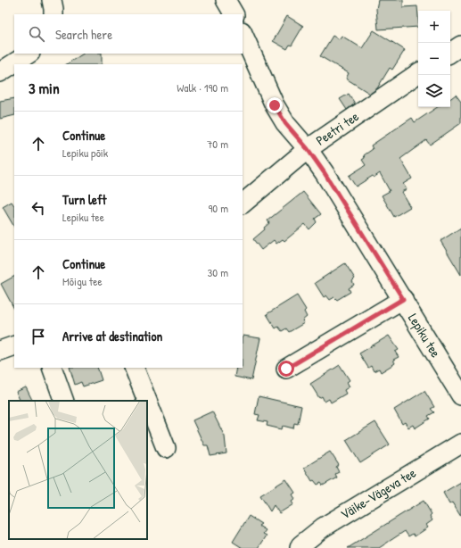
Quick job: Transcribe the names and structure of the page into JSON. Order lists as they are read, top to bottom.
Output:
{
  "streets": {
    "street": ["Peetri tee", "Lepiku tee", "Väike-Vägeva tee"]
  },
  "crossings": [
    ["Peetri tee", "Lepiku tee"]
  ],
  "page": {
    "map_buttons": ["+", "−"],
    "search": "Search here",
    "heading": ["3 min", "Walk · 190 m"],
    "list": [
      ["Continue", "Lepiku põik", "70 m"],
      ["Turn left", "Lepiku tee", "90 m"],
      ["Continue", "Mõigu tee", "30 m"],
      "Arrive at destination"
    ]
  }
}
